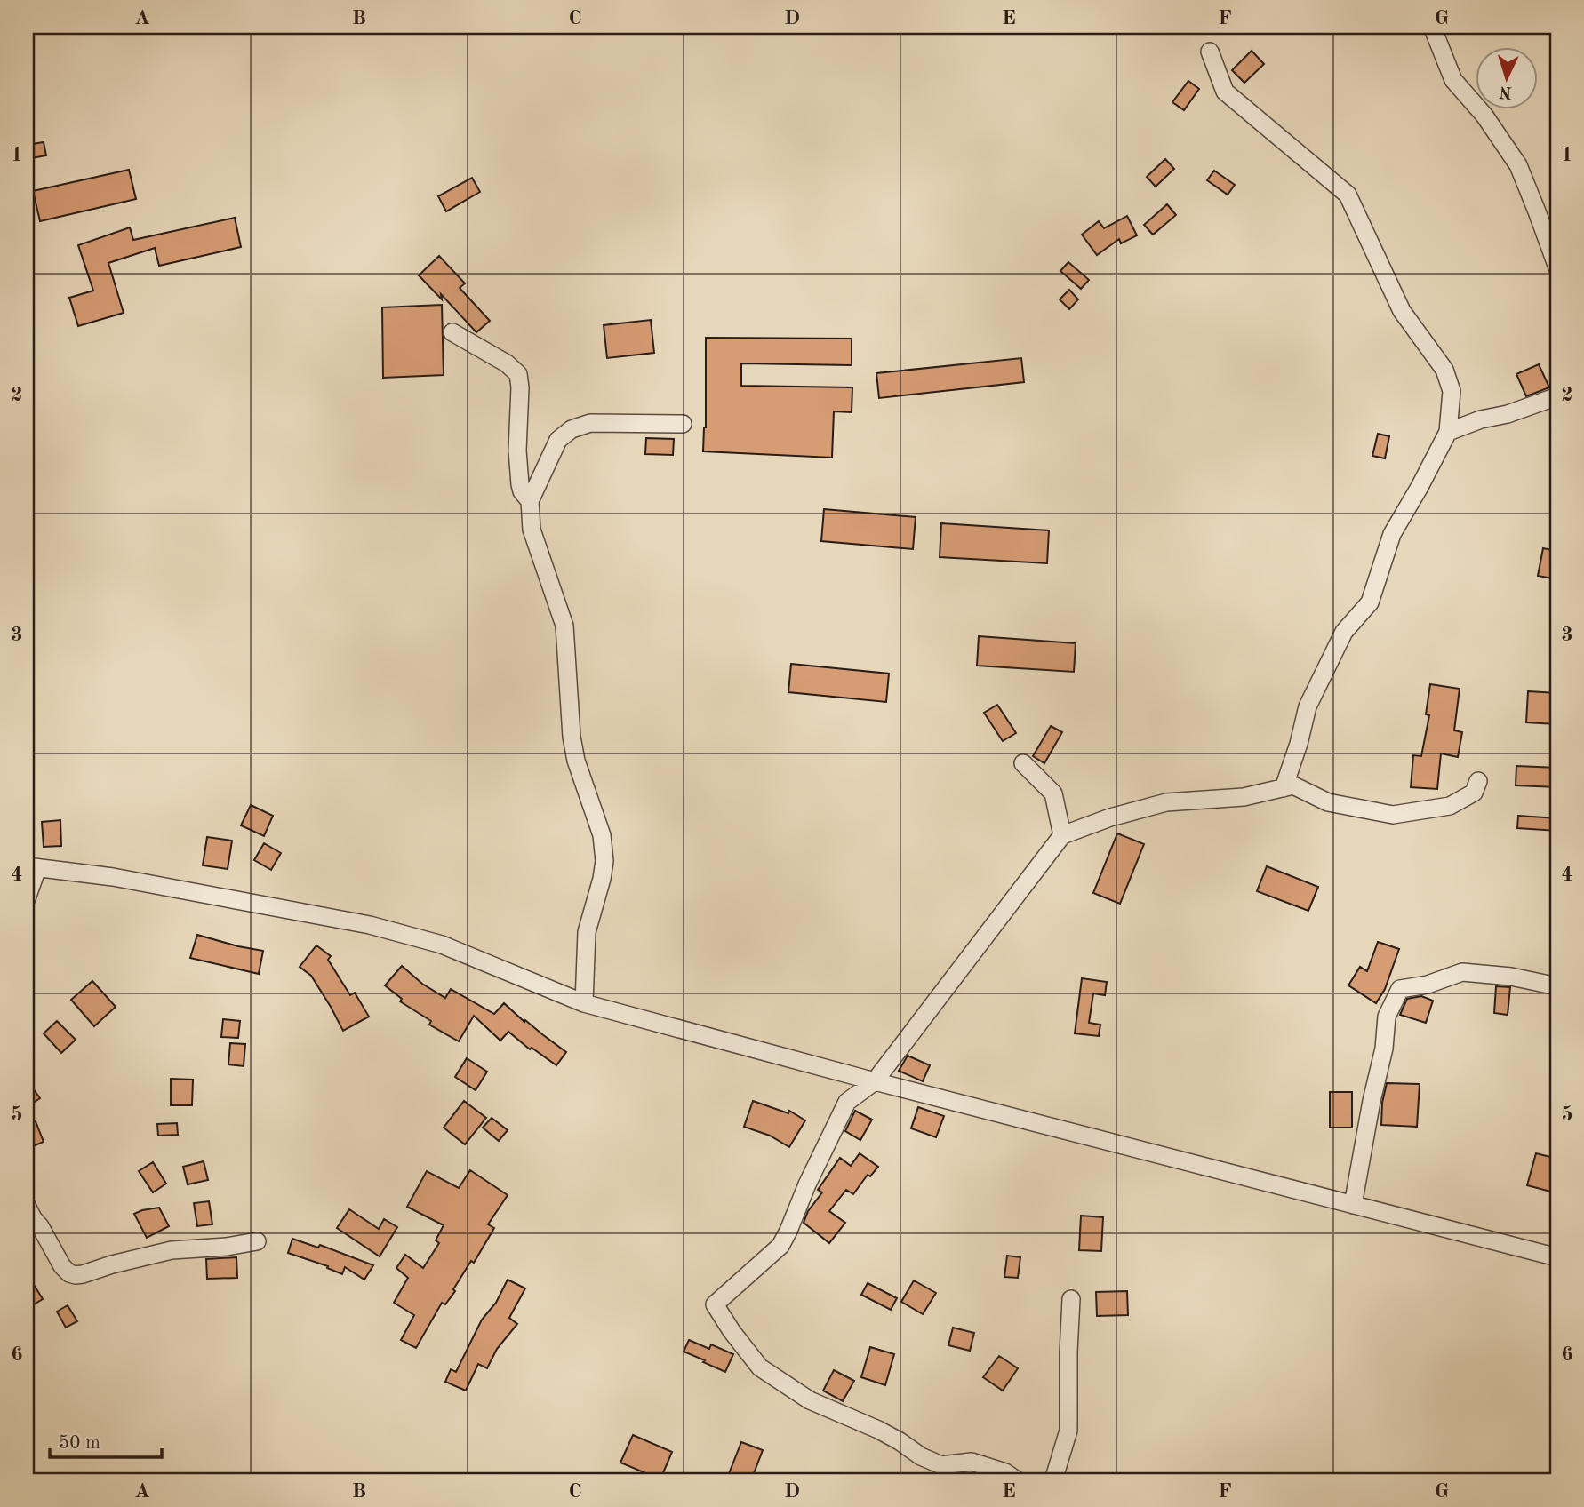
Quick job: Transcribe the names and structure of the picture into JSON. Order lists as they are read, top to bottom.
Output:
{
  "scale_bar": "50 m",
  "north": "bottom",
  "grid": {
    "columns": [
      "A",
      "B",
      "C",
      "D",
      "E",
      "F",
      "G"
    ],
    "rows": [
      "1",
      "2",
      "3",
      "4",
      "5",
      "6"
    ]
  }
}
